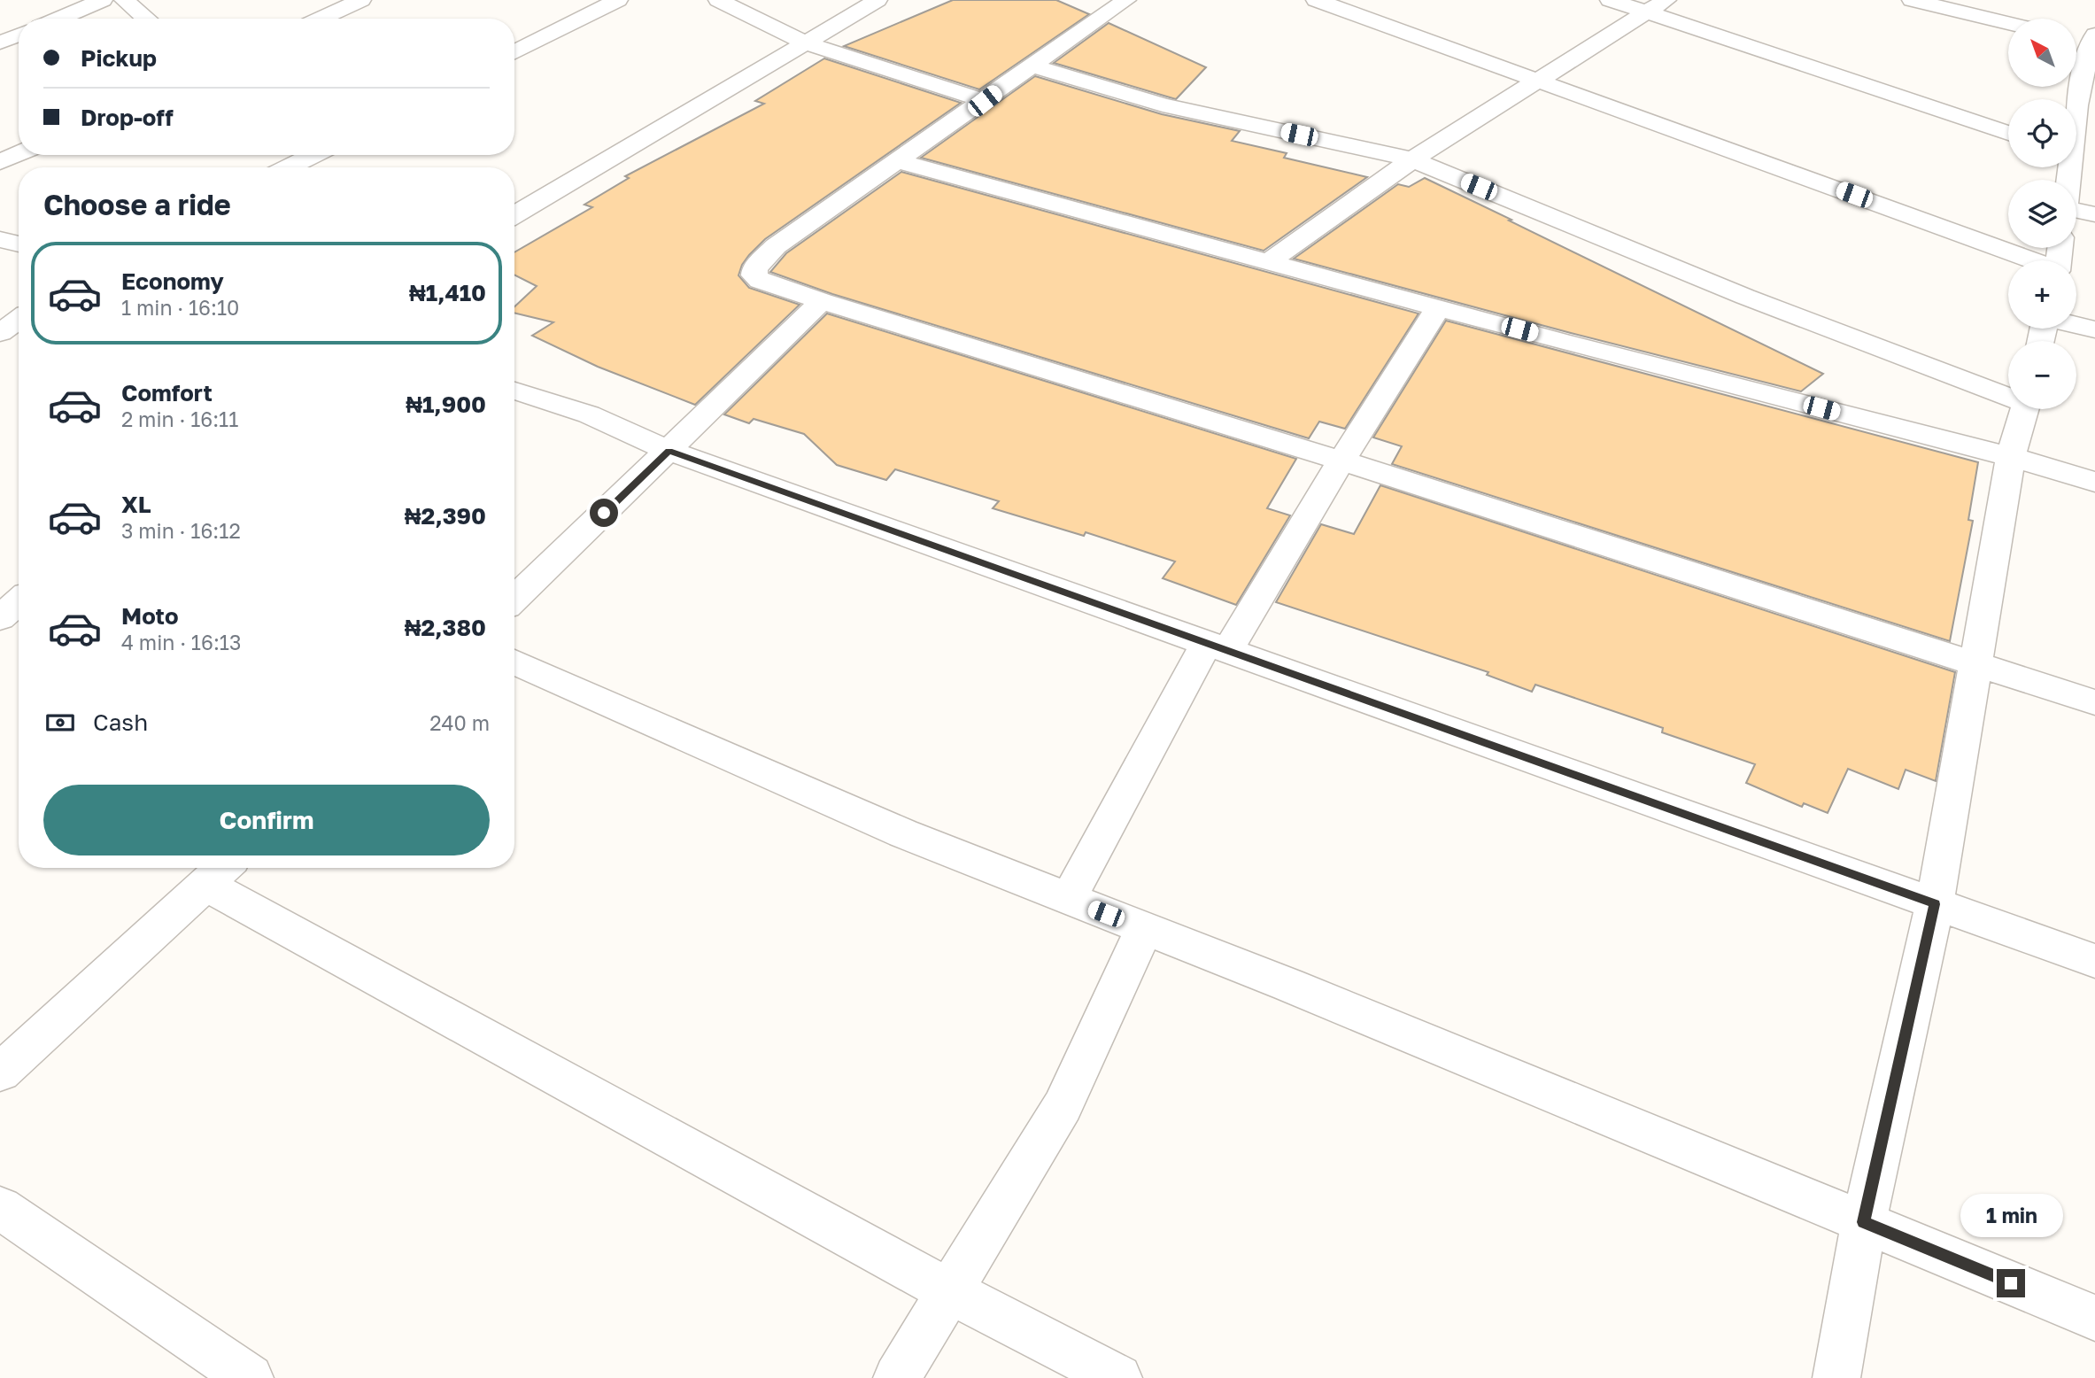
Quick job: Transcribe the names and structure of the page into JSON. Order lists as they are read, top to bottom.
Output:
{
  "north": "top left",
  "page": {
    "map_buttons": ["+", "−"],
    "banner": ["Pickup", "Drop-off"],
    "heading": "Choose a ride",
    "list": [
      {
        "name": "Economy",
        "note": "1 min · 16:10",
        "value": "₦1,410"
      },
      {
        "name": "Comfort",
        "note": "2 min · 16:11",
        "value": "₦1,900"
      },
      {
        "name": "XL",
        "note": "3 min · 16:12",
        "value": "₦2,390"
      },
      {
        "name": "Moto",
        "note": "4 min · 16:13",
        "value": "₦2,380"
      }
    ],
    "pay": ["Cash", "240 m"],
    "buttons": "Confirm",
    "bubble": "1 min"
  }
}
